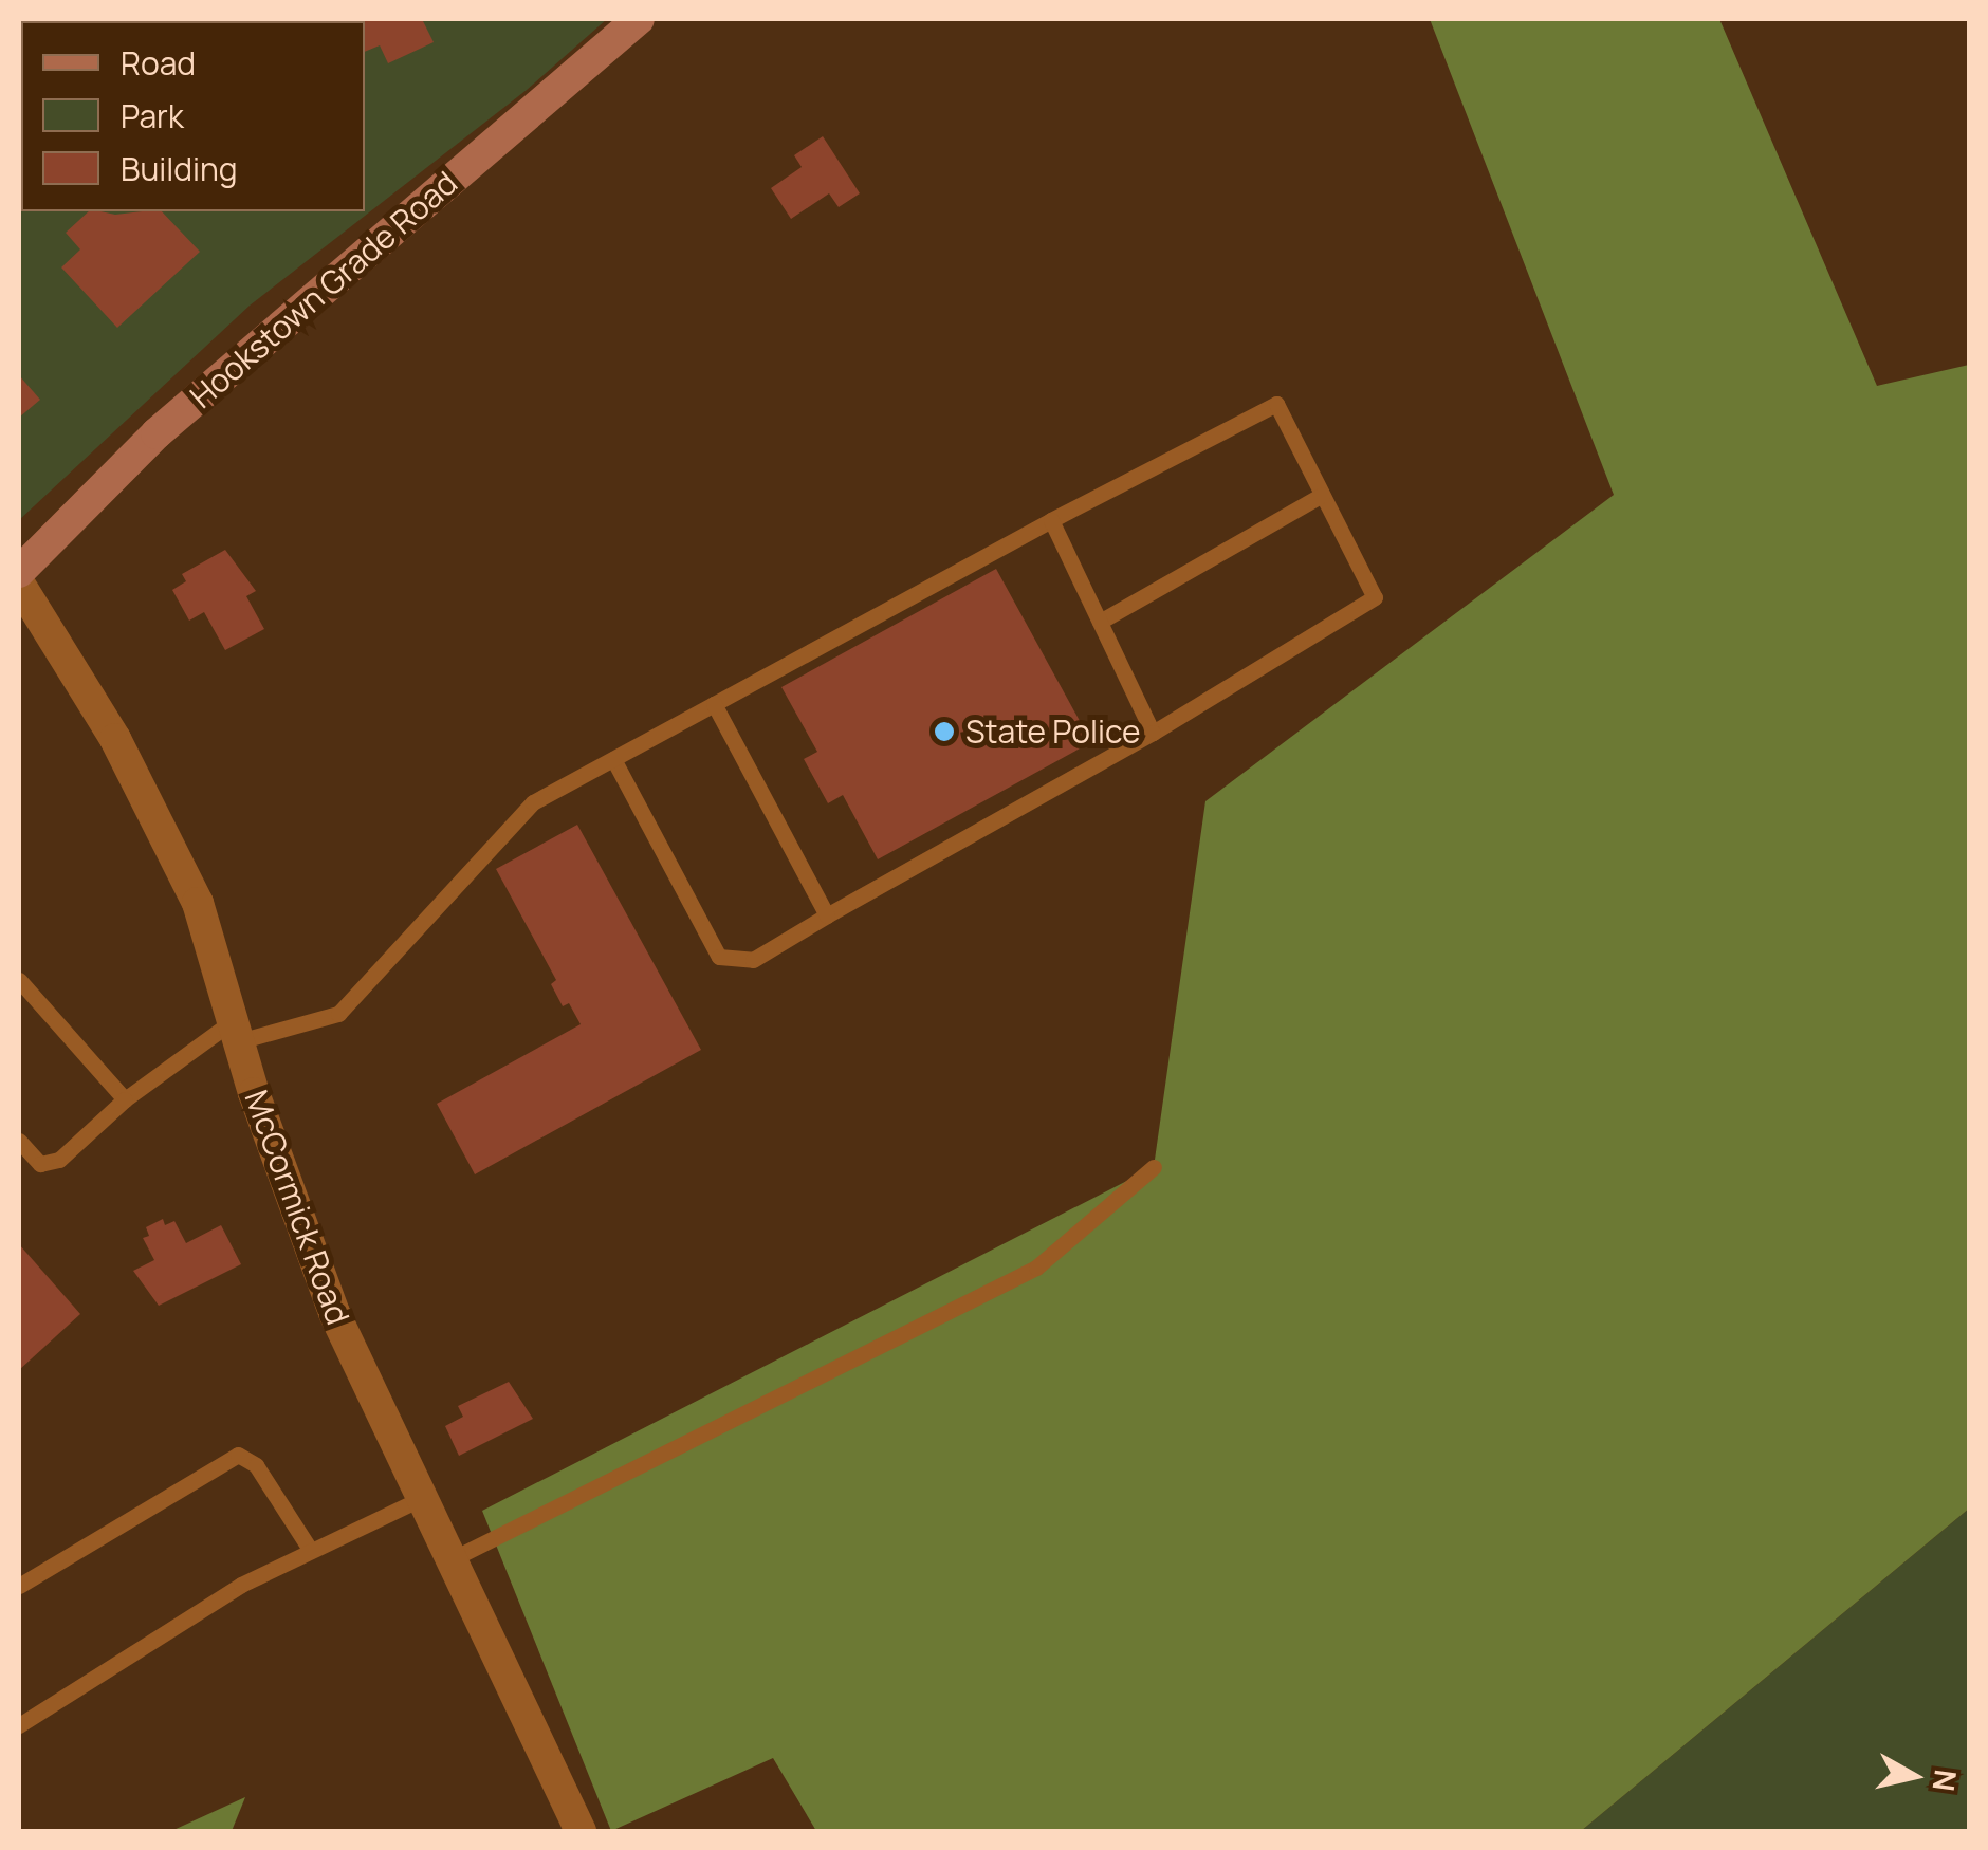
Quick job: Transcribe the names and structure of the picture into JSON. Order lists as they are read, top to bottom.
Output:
{
  "streets": {
    "street": ["Hookstown Grade Road", "McCormick Road"]
  },
  "places": ["State Police"],
  "legend": ["Road", "Park", "Building"],
  "north": "right"
}
